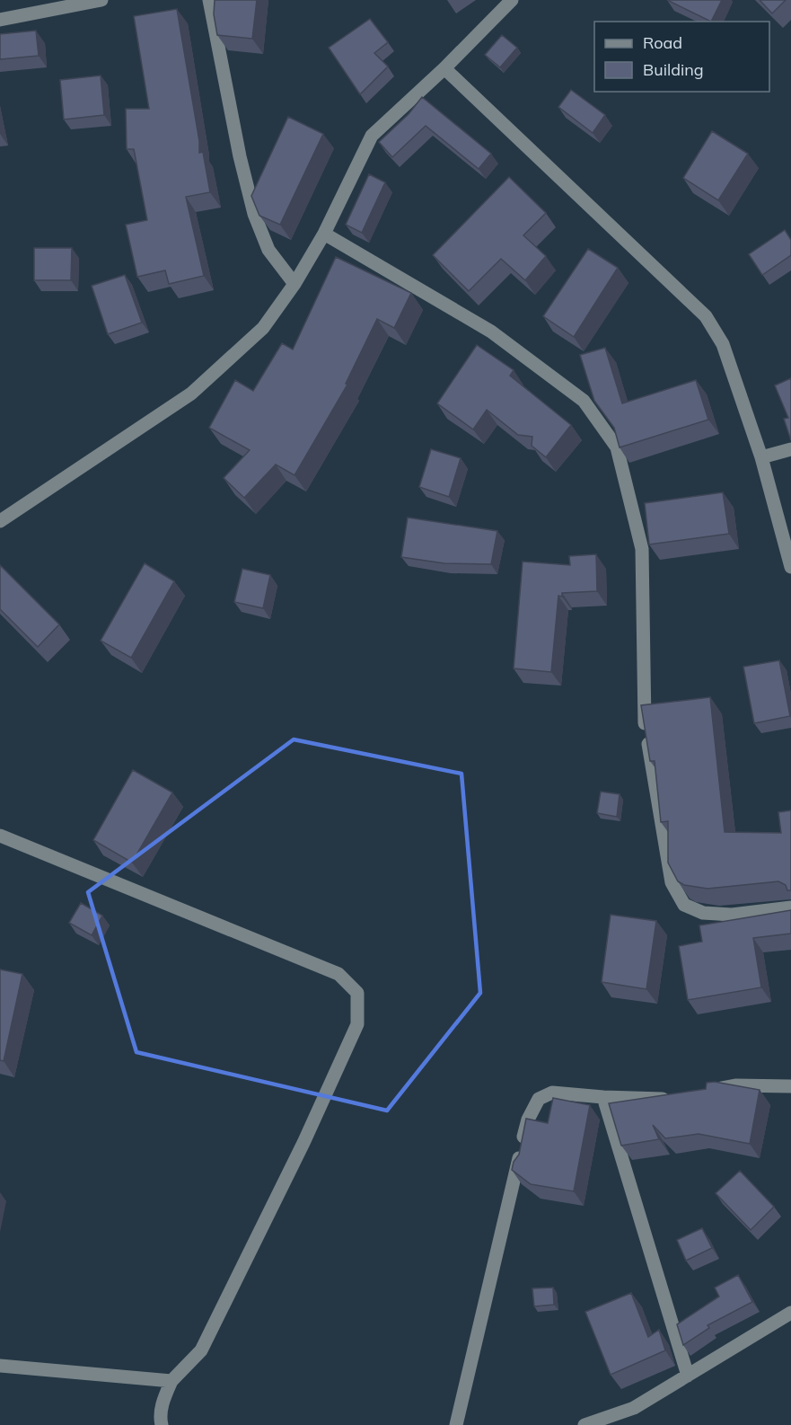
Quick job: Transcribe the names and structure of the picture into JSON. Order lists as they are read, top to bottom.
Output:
{
  "legend": ["Road", "Building"]
}
